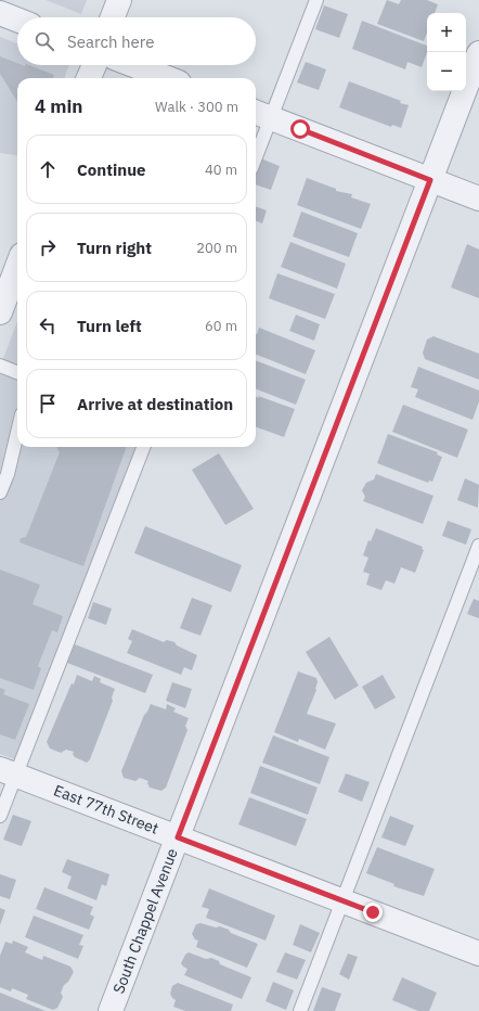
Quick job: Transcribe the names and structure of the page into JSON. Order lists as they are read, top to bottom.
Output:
{
  "streets": {
    "street": ["East 77th Street", "South Chappel Avenue"]
  },
  "crossings": [
    ["East 77th Street", "South Chappel Avenue"]
  ],
  "page": {
    "map_buttons": ["+", "−"],
    "search": "Search here",
    "heading": ["4 min", "Walk · 300 m"],
    "list": [
      ["Continue", "40 m"],
      ["Turn right", "200 m"],
      ["Turn left", "60 m"],
      "Arrive at destination"
    ]
  }
}
